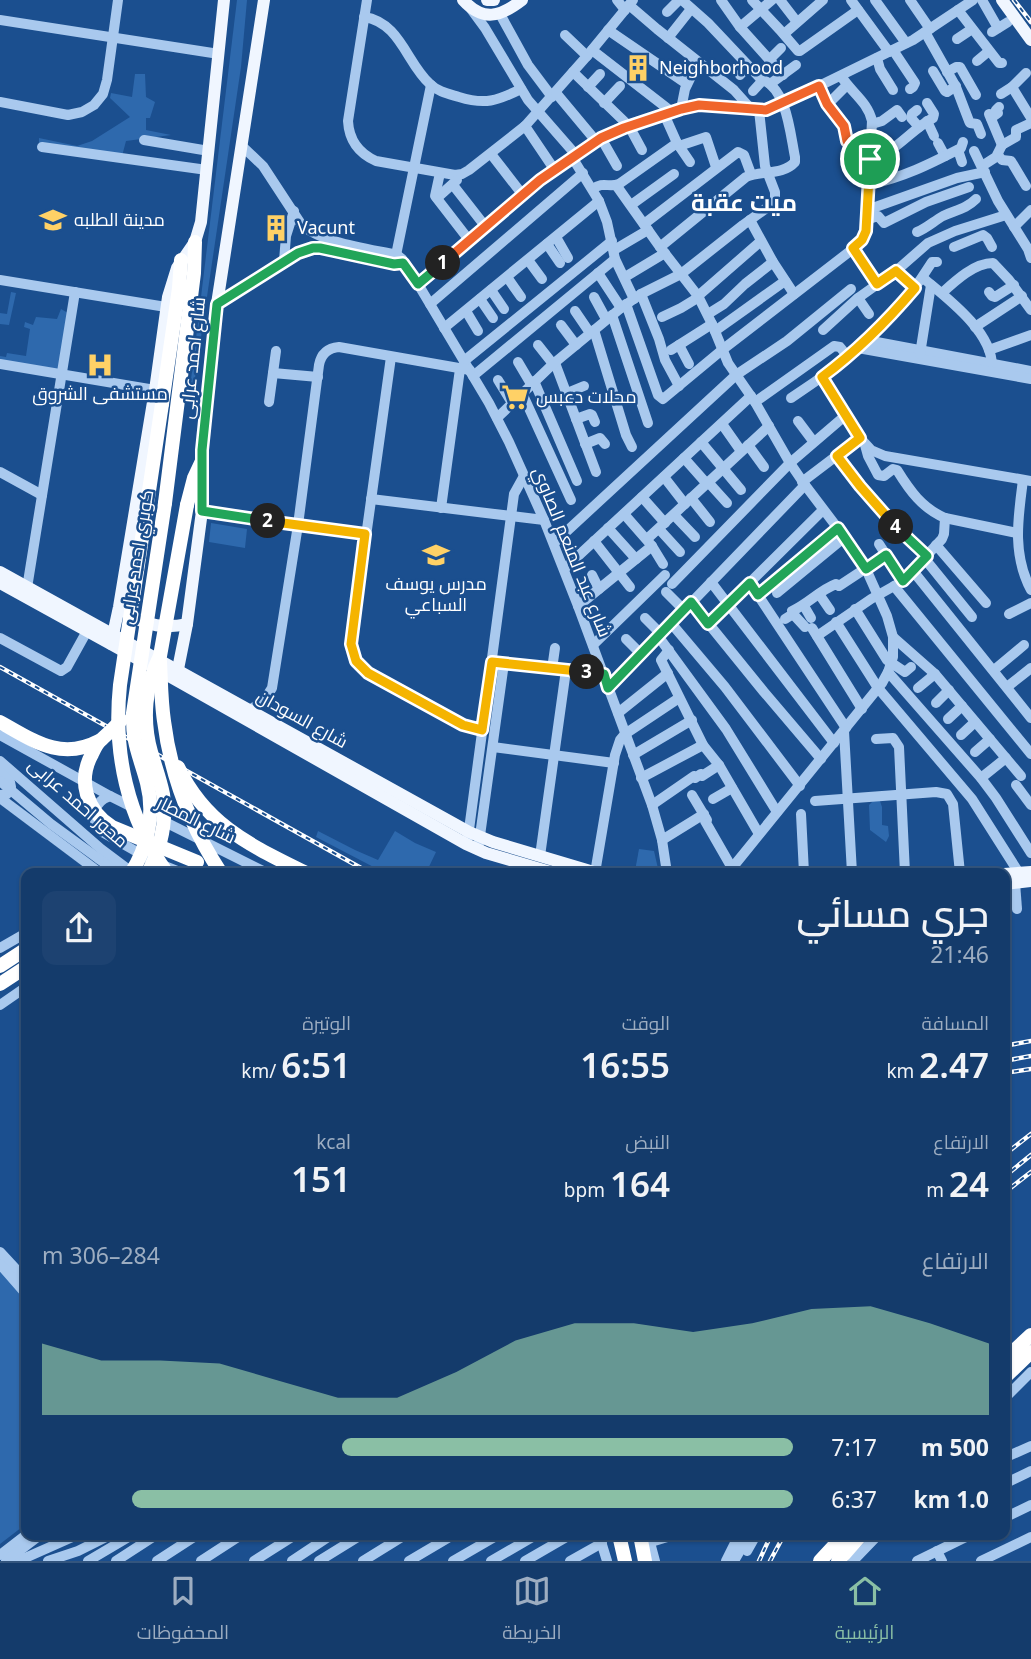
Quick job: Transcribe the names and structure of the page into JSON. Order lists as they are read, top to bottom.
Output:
{
  "streets": {
    "highway": ["كوبري احمد عرابى", "محور احمد عرابى"],
    "main road": ["شارع احمد عرابى", "شارع السودان"],
    "street": ["شارع عبد المنعم الصاوي", "شارع المطار"]
  },
  "crossings": [
    ["شارع احمد عرابى", "كوبري احمد عرابى"],
    ["شارع احمد عرابى", "شارع السودان"],
    ["شارع احمد عرابى", "محور احمد عرابى"]
  ],
  "districts": ["ميت عقبة"],
  "places": {
    "building": ["Neighborhood", "Vacunt"],
    "school or university": ["مدينة الطلبه", "مدرس يوسف السباعي"],
    "hospital": ["مستشفى الشروق"],
    "supermarket": ["محلات دعبس"]
  },
  "page": {
    "pins": [
      "1",
      "2",
      "4",
      "3"
    ],
    "heading": ["جري مسائي", "21:46"],
    "stats": [
      ["المسافة", "2.47 km"],
      ["الوقت", "16:55"],
      ["الوتيرة", "6:51 /km"],
      ["الارتفاع", "24 m"],
      ["النبض", "164 bpm"],
      ["kcal", "151"]
    ],
    "chart": ["الارتفاع", "284–306 m"],
    "list": [
      {
        "name": "500 m",
        "note": "7:17"
      },
      {
        "name": "1.0 km",
        "note": "6:37"
      }
    ],
    "tabs": ["الرئيسية", "الخريطة", "المحفوظات"]
  }
}
